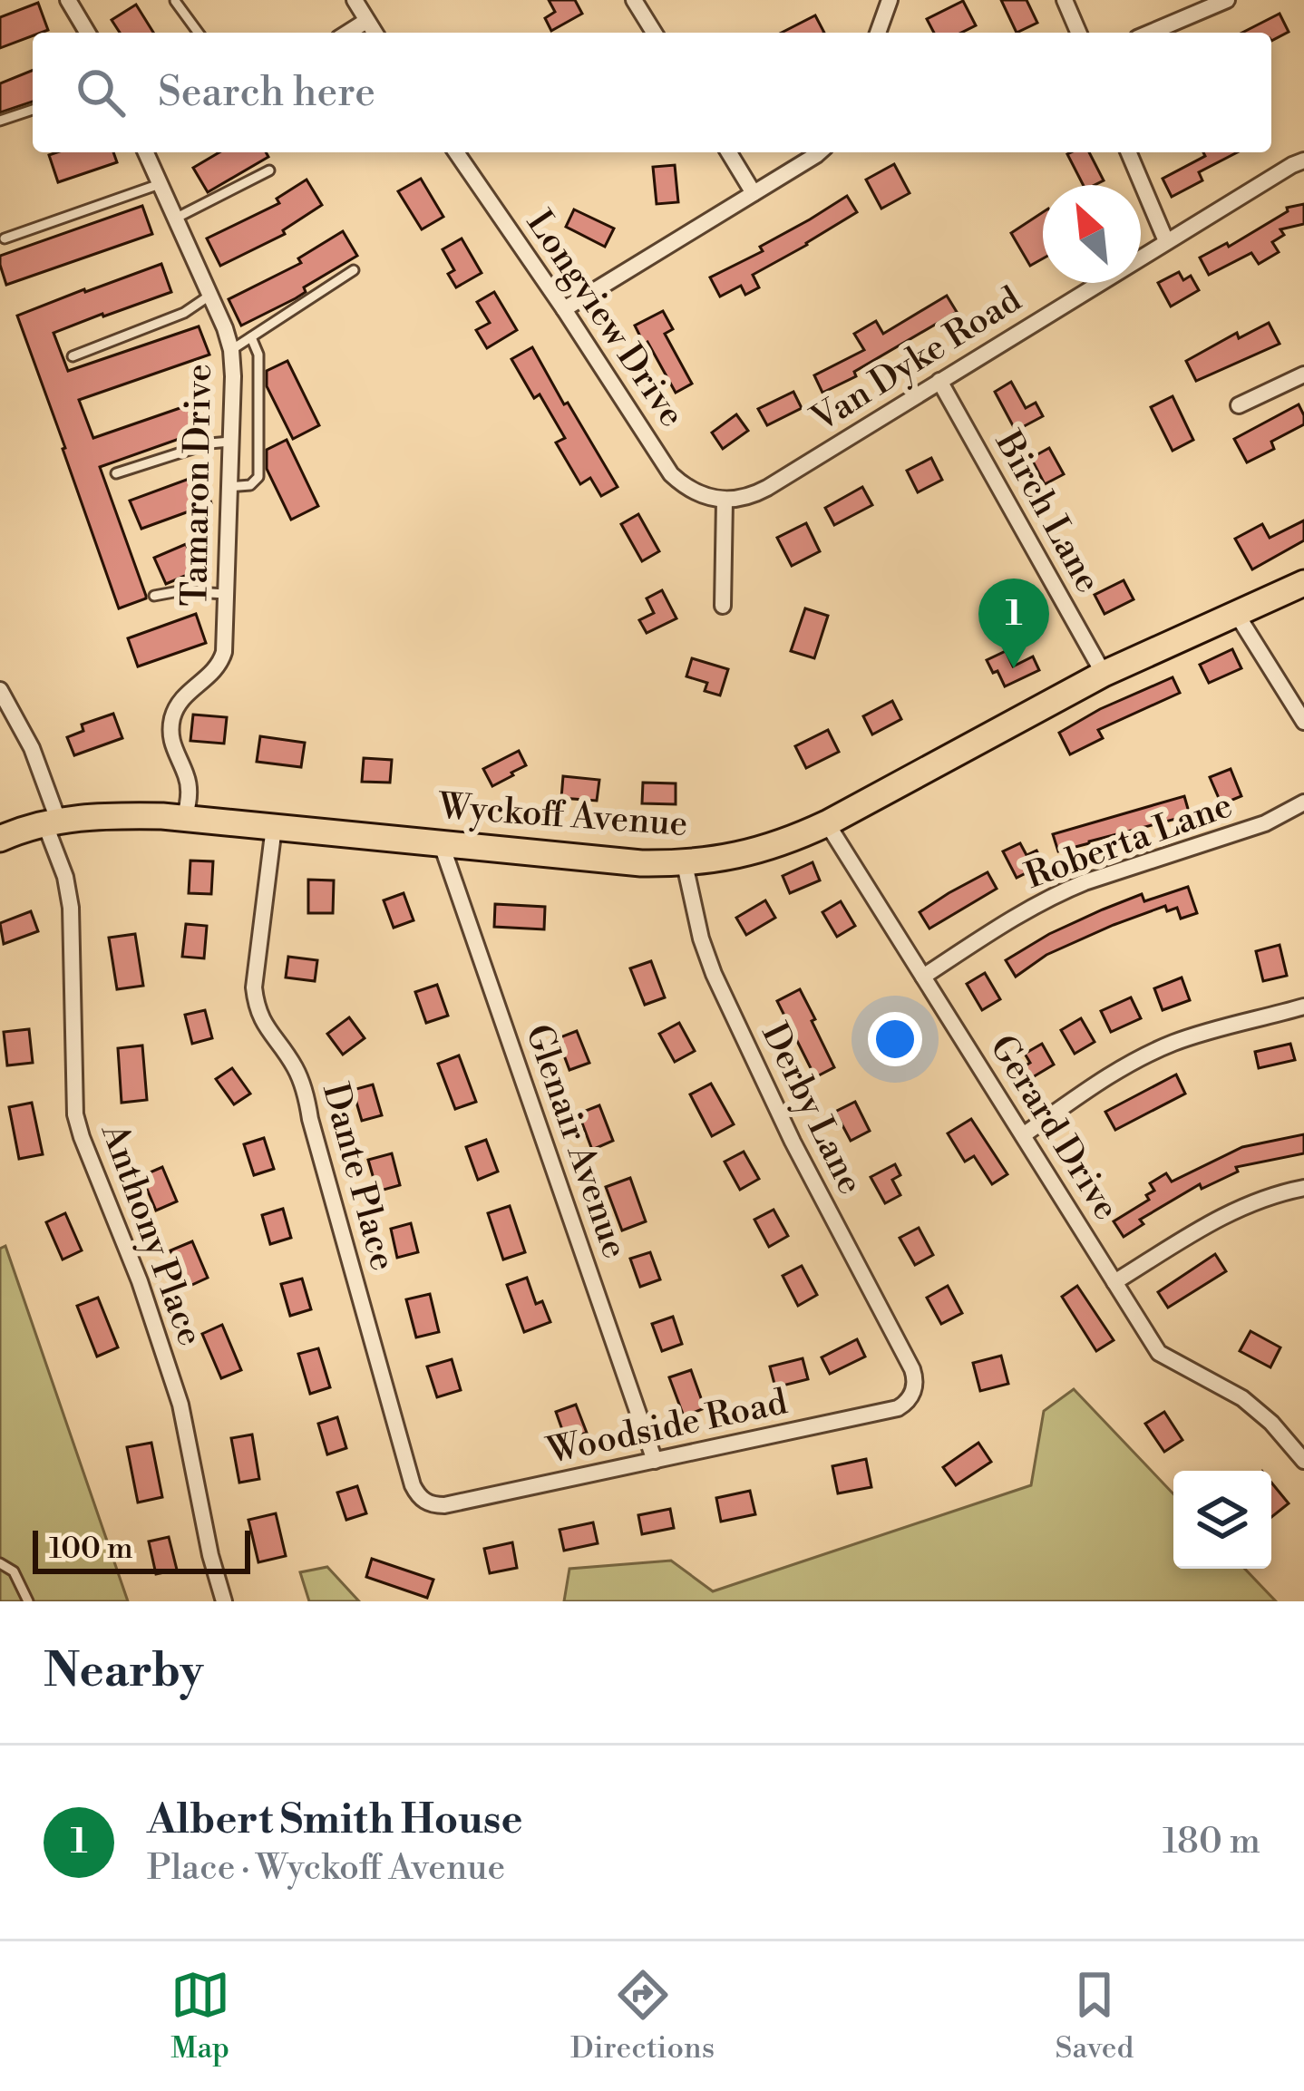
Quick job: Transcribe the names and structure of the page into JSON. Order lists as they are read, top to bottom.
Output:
{
  "streets": {
    "main road": ["Wyckoff Avenue"],
    "street": [
      "Longview Drive",
      "Van Dyke Road",
      "Tamaron Drive",
      "Birch Lane",
      "Roberta Lane",
      "Derby Lane",
      "Gerard Drive",
      "Glenair Avenue",
      "Dante Place",
      "Anthony Place",
      "Woodside Road"
    ]
  },
  "crossings": [
    ["Longview Drive", "Van Dyke Road"],
    ["Van Dyke Road", "Birch Lane"],
    ["Tamaron Drive", "Wyckoff Avenue"],
    ["Birch Lane", "Wyckoff Avenue"],
    ["Wyckoff Avenue", "Derby Lane"],
    ["Wyckoff Avenue", "Gerard Drive"],
    ["Wyckoff Avenue", "Glenair Avenue"],
    ["Wyckoff Avenue", "Dante Place"],
    ["Wyckoff Avenue", "Anthony Place"],
    ["Roberta Lane", "Gerard Drive"],
    ["Derby Lane", "Woodside Road"],
    ["Glenair Avenue", "Woodside Road"],
    ["Dante Place", "Woodside Road"]
  ],
  "scale_bar": "100 m",
  "north": "top left",
  "page": {
    "search": "Search here",
    "pins": "1",
    "scale": "100 m",
    "heading": "Nearby",
    "list": [
      {
        "mark": "1",
        "name": "Albert Smith House",
        "note": "Place · Wyckoff Avenue",
        "value": "180 m"
      }
    ],
    "nav": ["Map", "Directions", "Saved"]
  }
}
